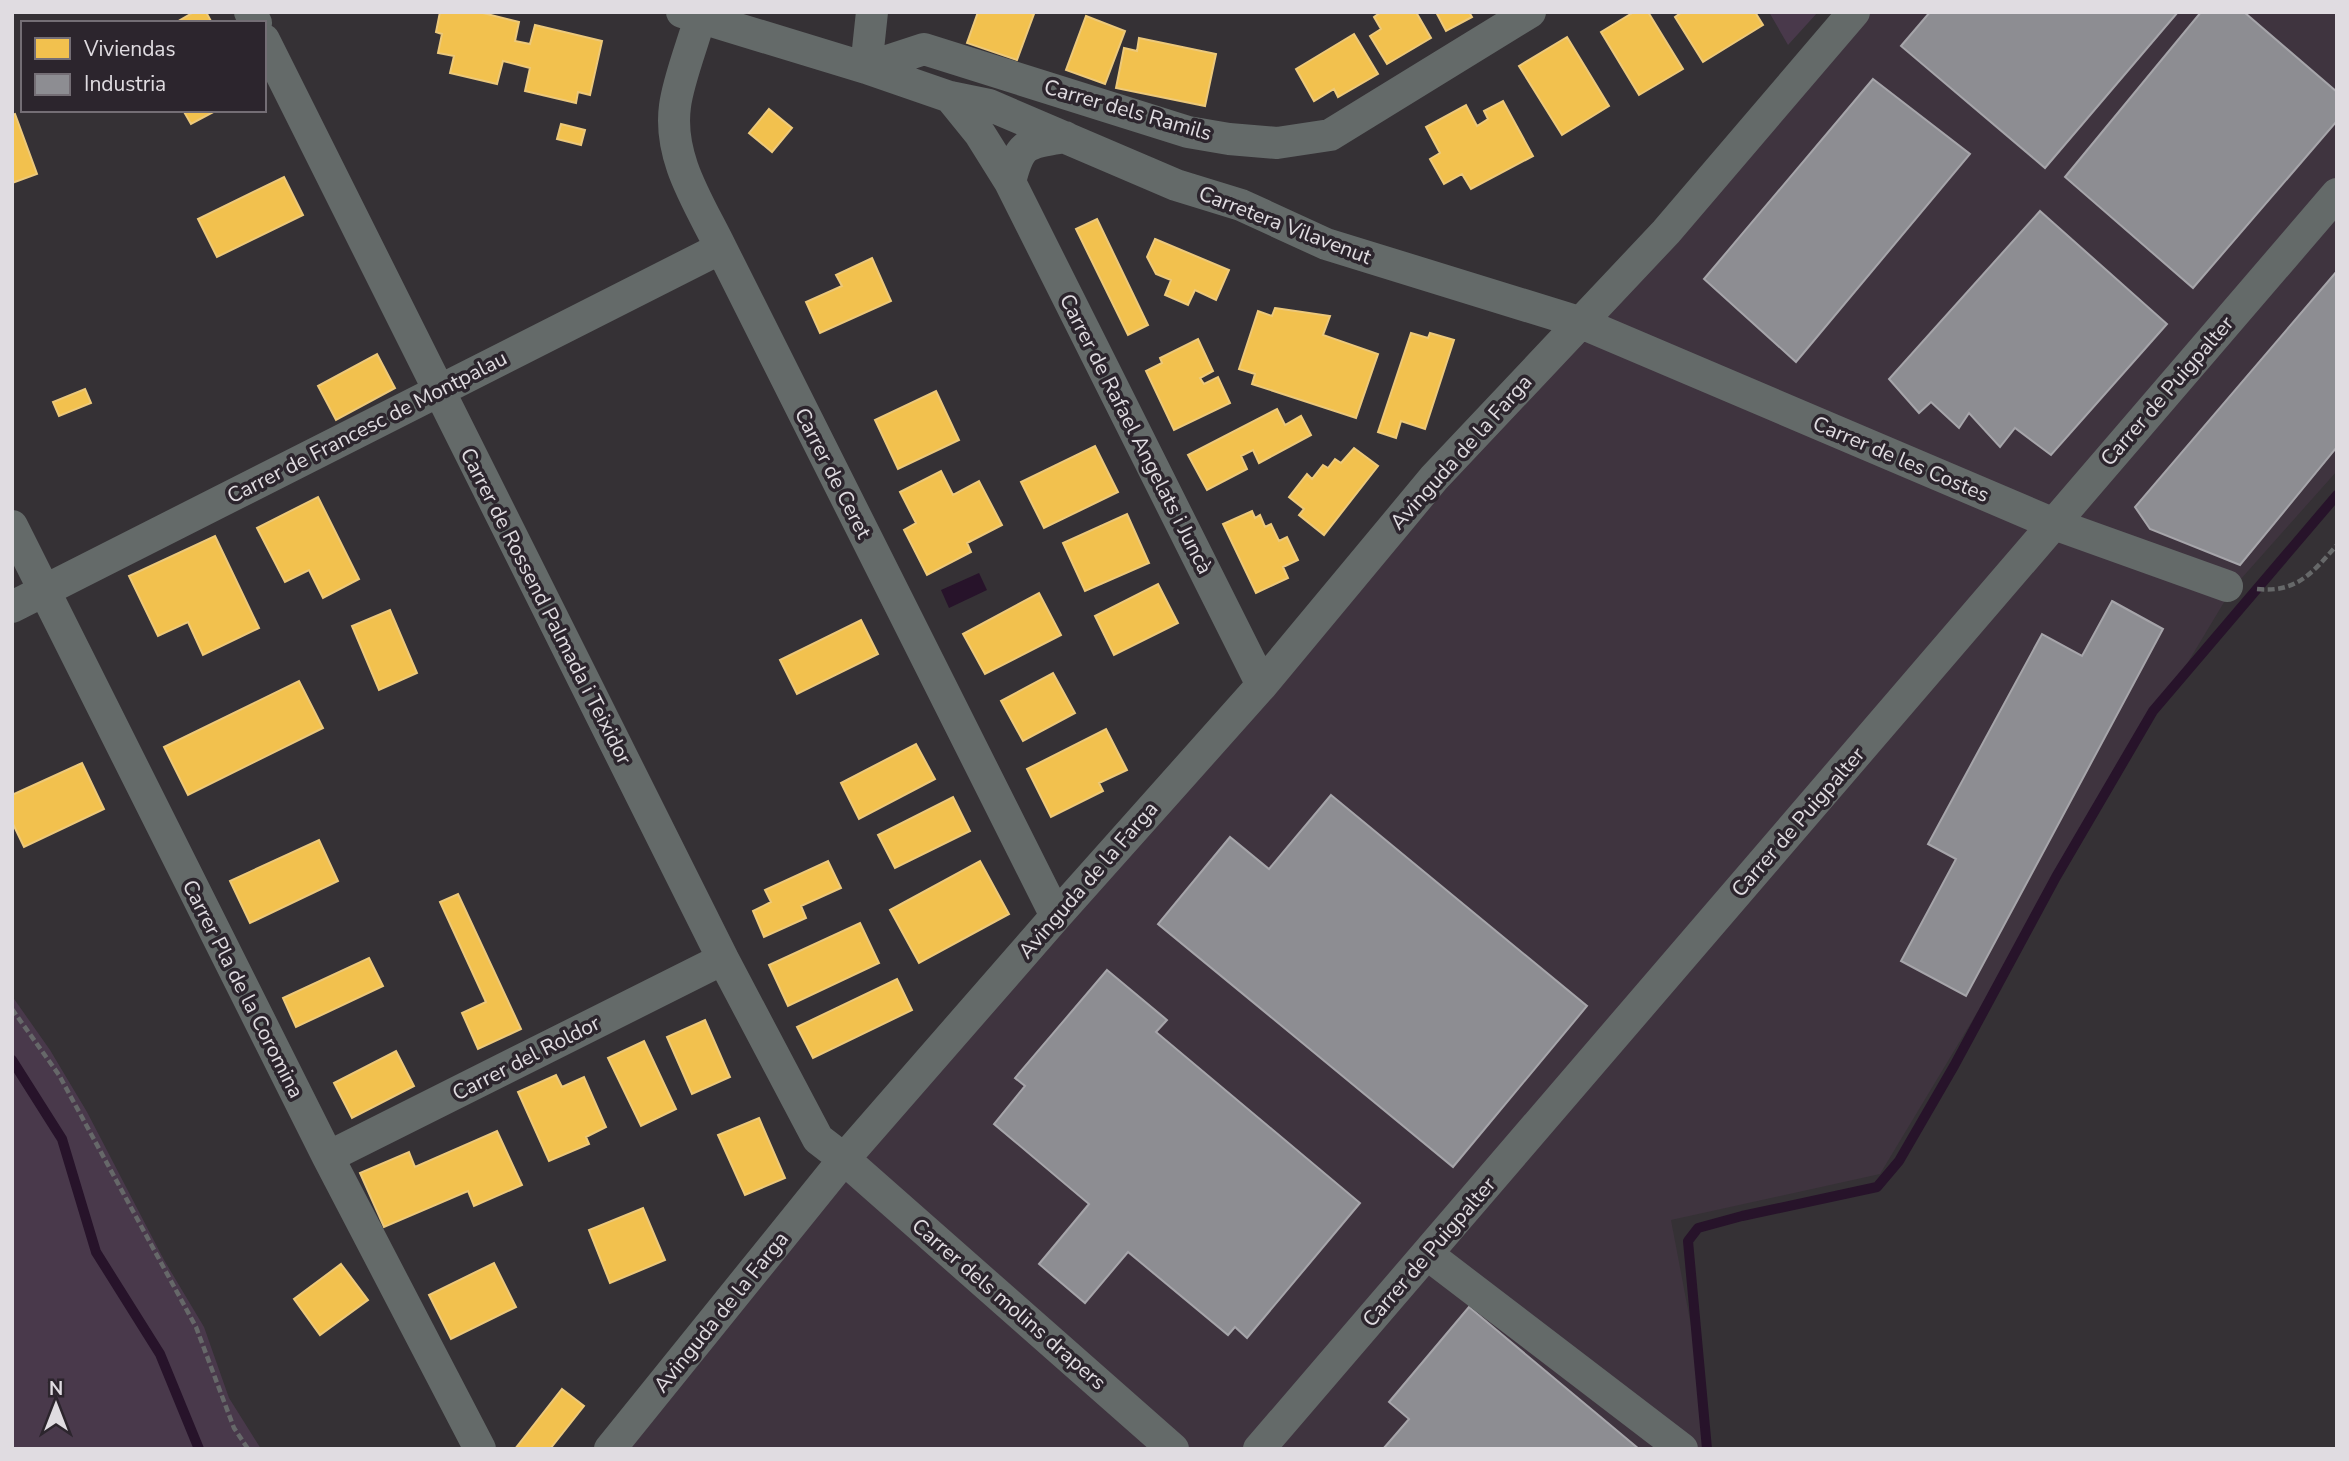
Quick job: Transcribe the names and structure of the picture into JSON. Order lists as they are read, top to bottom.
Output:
{
  "streets": {
    "street": [
      "Carrer dels Ramils",
      "Carretera Vilavenut",
      "Carrer de Puigpalter",
      "Carrer de Francesc de Montpalau",
      "Carrer de Rafael Angelats i Juncà",
      "Avinguda de la Farga",
      "Carrer de les Costes",
      "Carrer de Ceret",
      "Carrer de Rossend Palmada i Teixidor",
      "Carrer Pla de la Coromina",
      "Carrer del Roldor",
      "Carrer dels molins drapers"
    ]
  },
  "crossings": [
    ["Carrer dels Ramils", "Carretera Vilavenut"],
    ["Carretera Vilavenut", "Carrer de Rafael Angelats i Juncà"],
    ["Carretera Vilavenut", "Avinguda de la Farga"],
    ["Carretera Vilavenut", "Carrer de les Costes"],
    ["Carretera Vilavenut", "Carrer de Ceret"],
    ["Carrer de Puigpalter", "Carrer de les Costes"],
    ["Carrer de Francesc de Montpalau", "Carrer de Ceret"],
    ["Carrer de Francesc de Montpalau", "Carrer de Rossend Palmada i Teixidor"],
    ["Carrer de Francesc de Montpalau", "Carrer Pla de la Coromina"],
    ["Carrer de Rafael Angelats i Juncà", "Avinguda de la Farga"],
    ["Avinguda de la Farga", "Carrer de les Costes"],
    ["Avinguda de la Farga", "Carrer de Ceret"],
    ["Avinguda de la Farga", "Carrer de Rossend Palmada i Teixidor"],
    ["Avinguda de la Farga", "Carrer dels molins drapers"],
    ["Carrer de Rossend Palmada i Teixidor", "Carrer del Roldor"],
    ["Carrer de Rossend Palmada i Teixidor", "Carrer dels molins drapers"],
    ["Carrer Pla de la Coromina", "Carrer del Roldor"]
  ],
  "legend": ["Viviendas", "Industria"],
  "north": "top"
}
